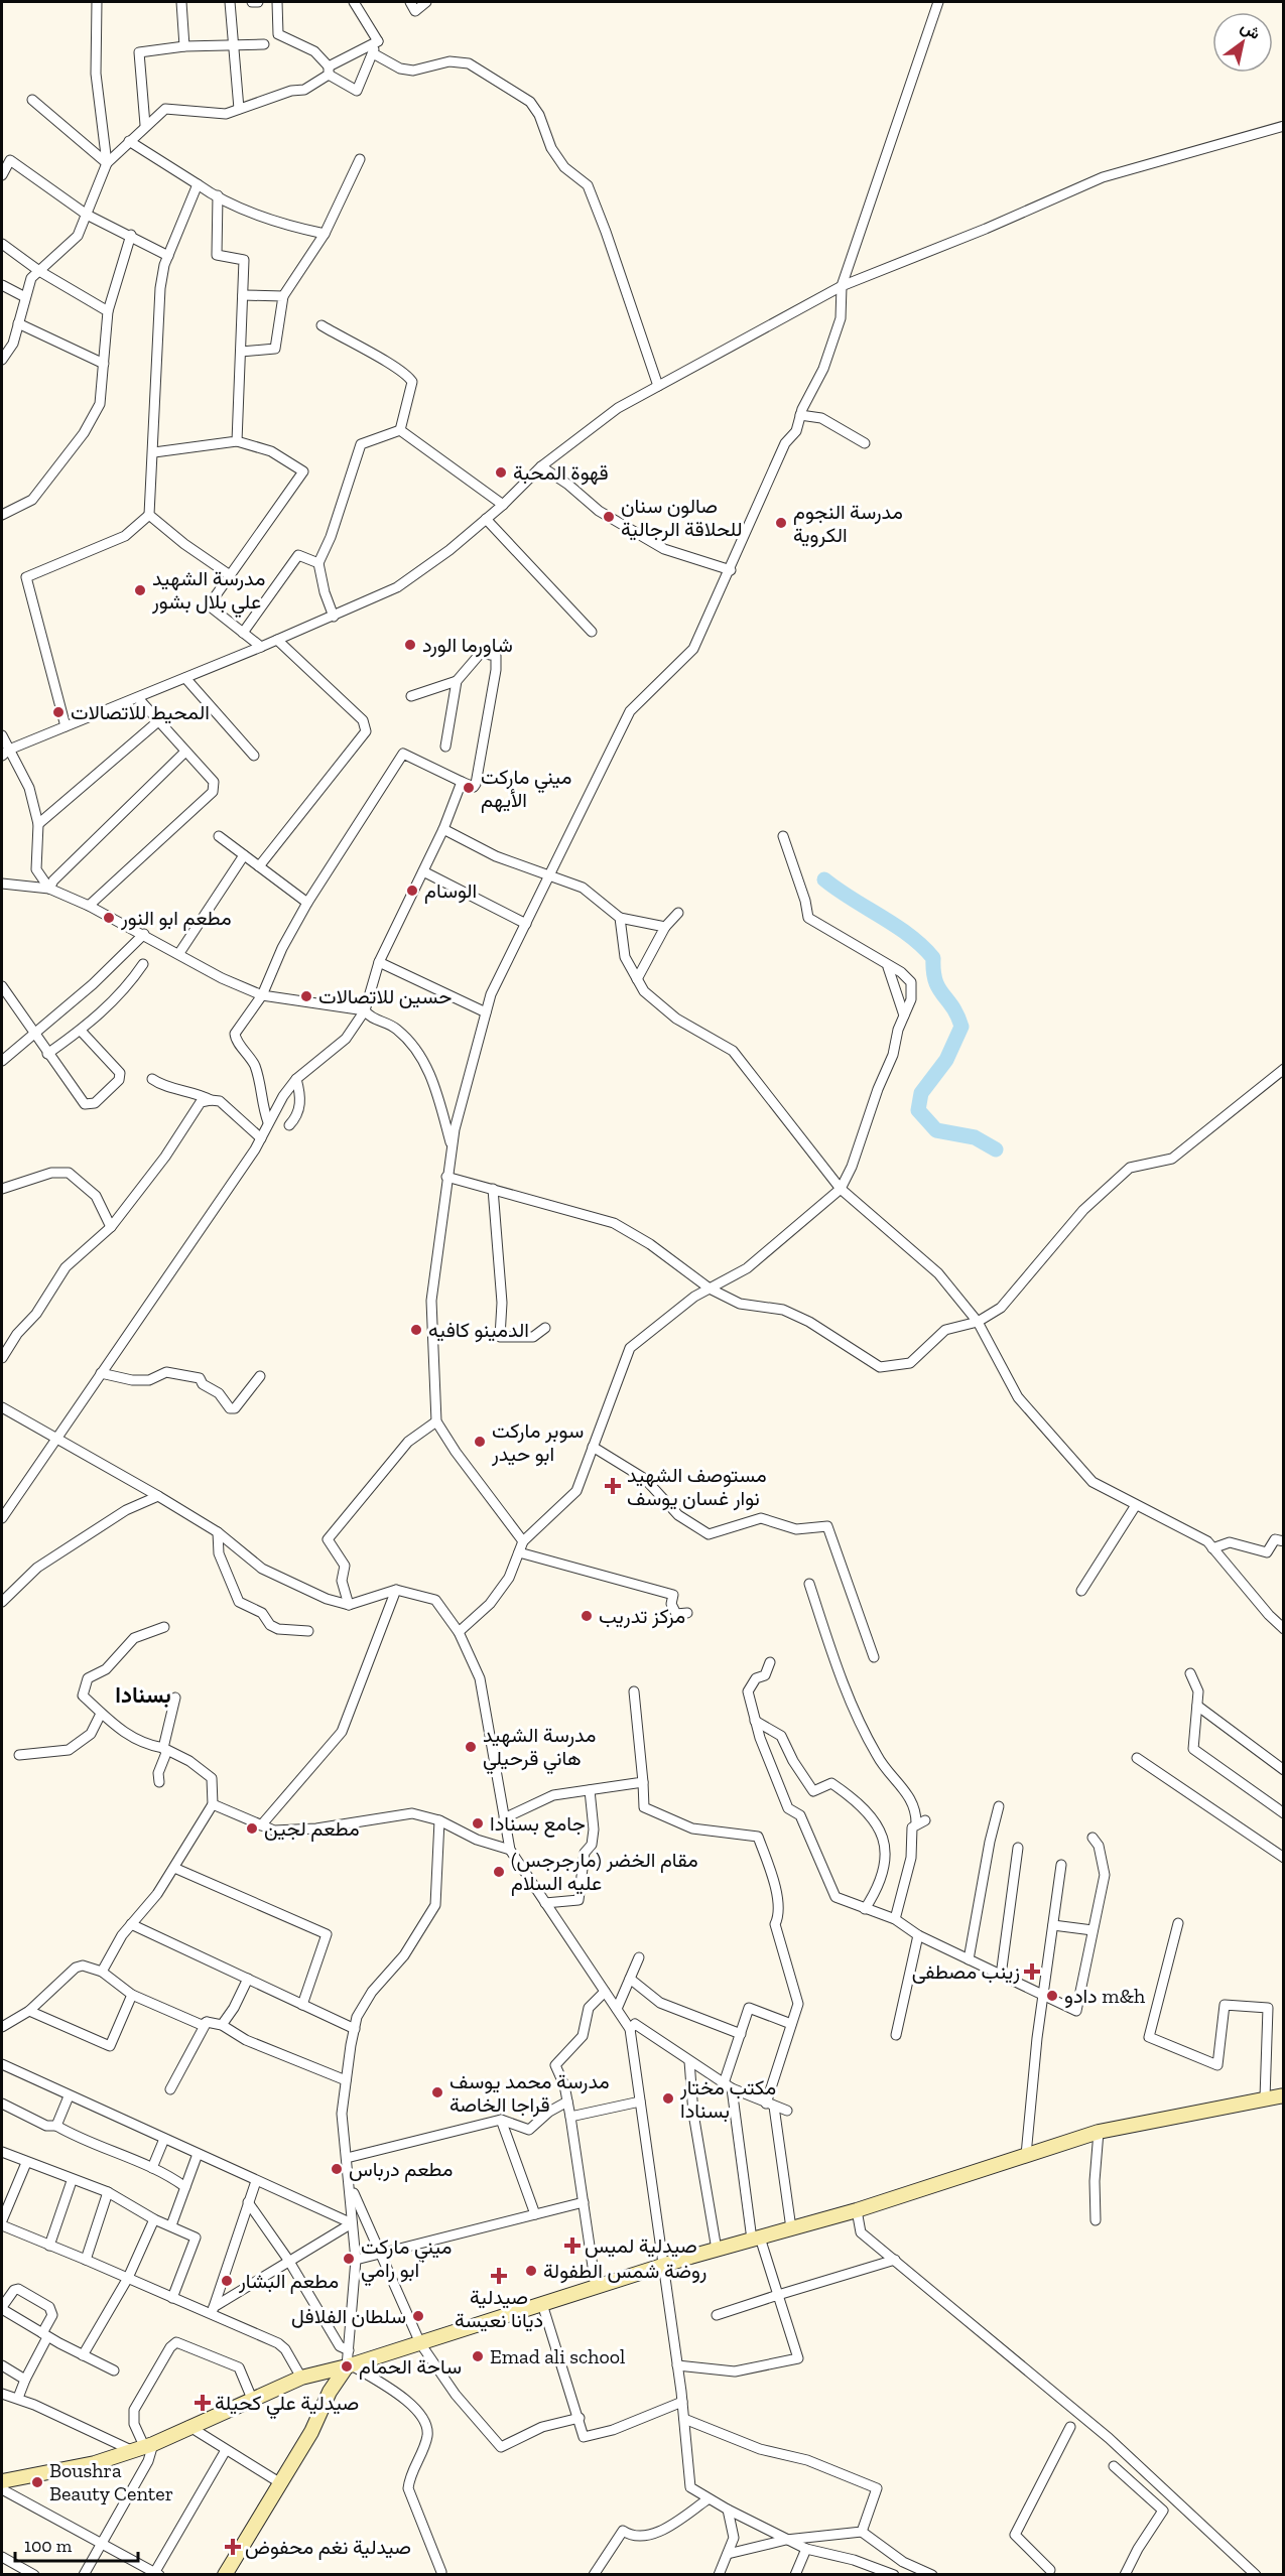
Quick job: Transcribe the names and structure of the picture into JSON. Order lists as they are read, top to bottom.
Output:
{
  "districts": ["بسنادا"],
  "places": {
    "other": [
      "قهوة المحبة",
      "صالون سنان للحلاقة الرجالية",
      "مدرسة النجوم الكروية",
      "مدرسة الشهيد علي بلال بشور",
      "شاورما الورد",
      "المحيط للاتصالات",
      "ميني ماركت الأيهم",
      "الوسام",
      "مطعم ابو النور",
      "حسين للاتصالات",
      "الدمينو كافيه",
      "سوبر ماركت ابو حيدر",
      "مركز تدريب",
      "مدرسة الشهيد هاني قرحيلي",
      "جامع بسنادا",
      "مطعم لجين",
      "مقام الخضر (مارجرجس) عليه السلام",
      "دادو m&h",
      "مدرسة محمد يوسف قراجا الخاصة",
      "مكتب مختار بسنادا",
      "مطعم درباس",
      "ميني ماركت ابو رامي",
      "روضة شمس الطفولة",
      "مطعم البشار",
      "سلطان الفلافل",
      "Emad ali school",
      "ساحة الحمام",
      "Boushra Beauty Center"
    ],
    "health": [
      "مستوصف الشهيد نوار غسان يوسف",
      "زينب مصطفى",
      "صيدلية لميس",
      "صيدلية ديانا نعيسة",
      "صيدلية علي كحيلة",
      "صيدلية نغم محفوض"
    ]
  },
  "scale_bar": "100 m",
  "north": "top right"
}
